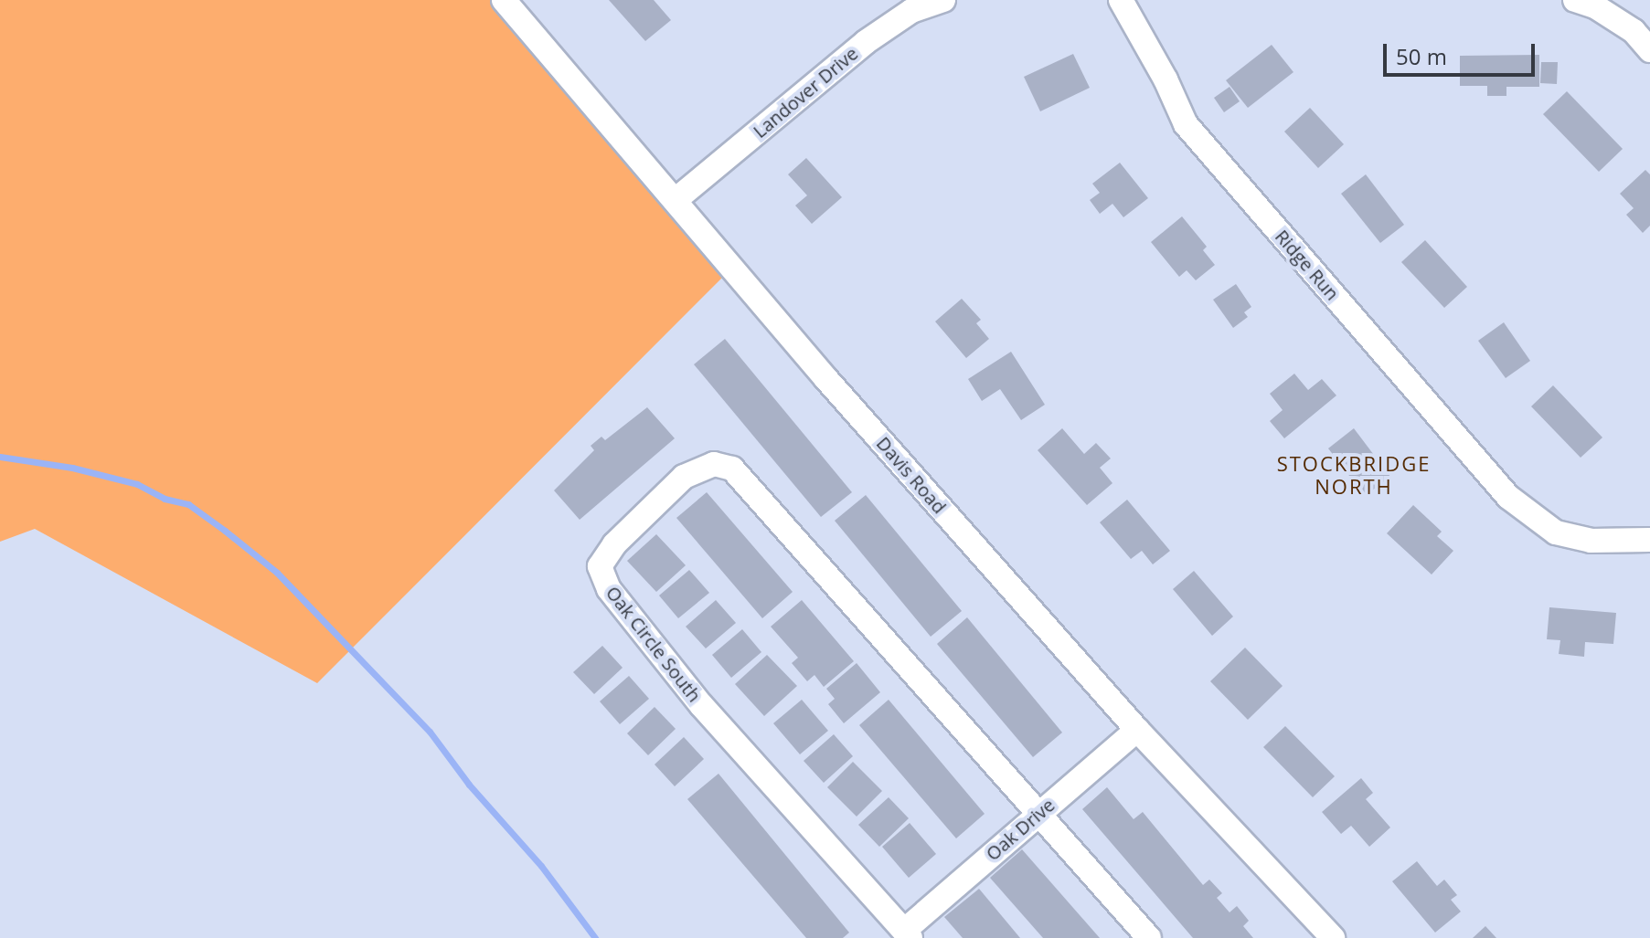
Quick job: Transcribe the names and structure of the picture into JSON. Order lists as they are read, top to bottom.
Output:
{
  "streets": {
    "street": [
      "Landover Drive",
      "Ridge Run",
      "Davis Road",
      "Oak Circle South",
      "Oak Drive"
    ]
  },
  "crossings": [
    ["Landover Drive", "Davis Road"],
    ["Davis Road", "Oak Drive"],
    ["Oak Circle South", "Oak Drive"]
  ],
  "districts": ["STOCKBRIDGE NORTH"],
  "scale_bar": "50 m"
}
